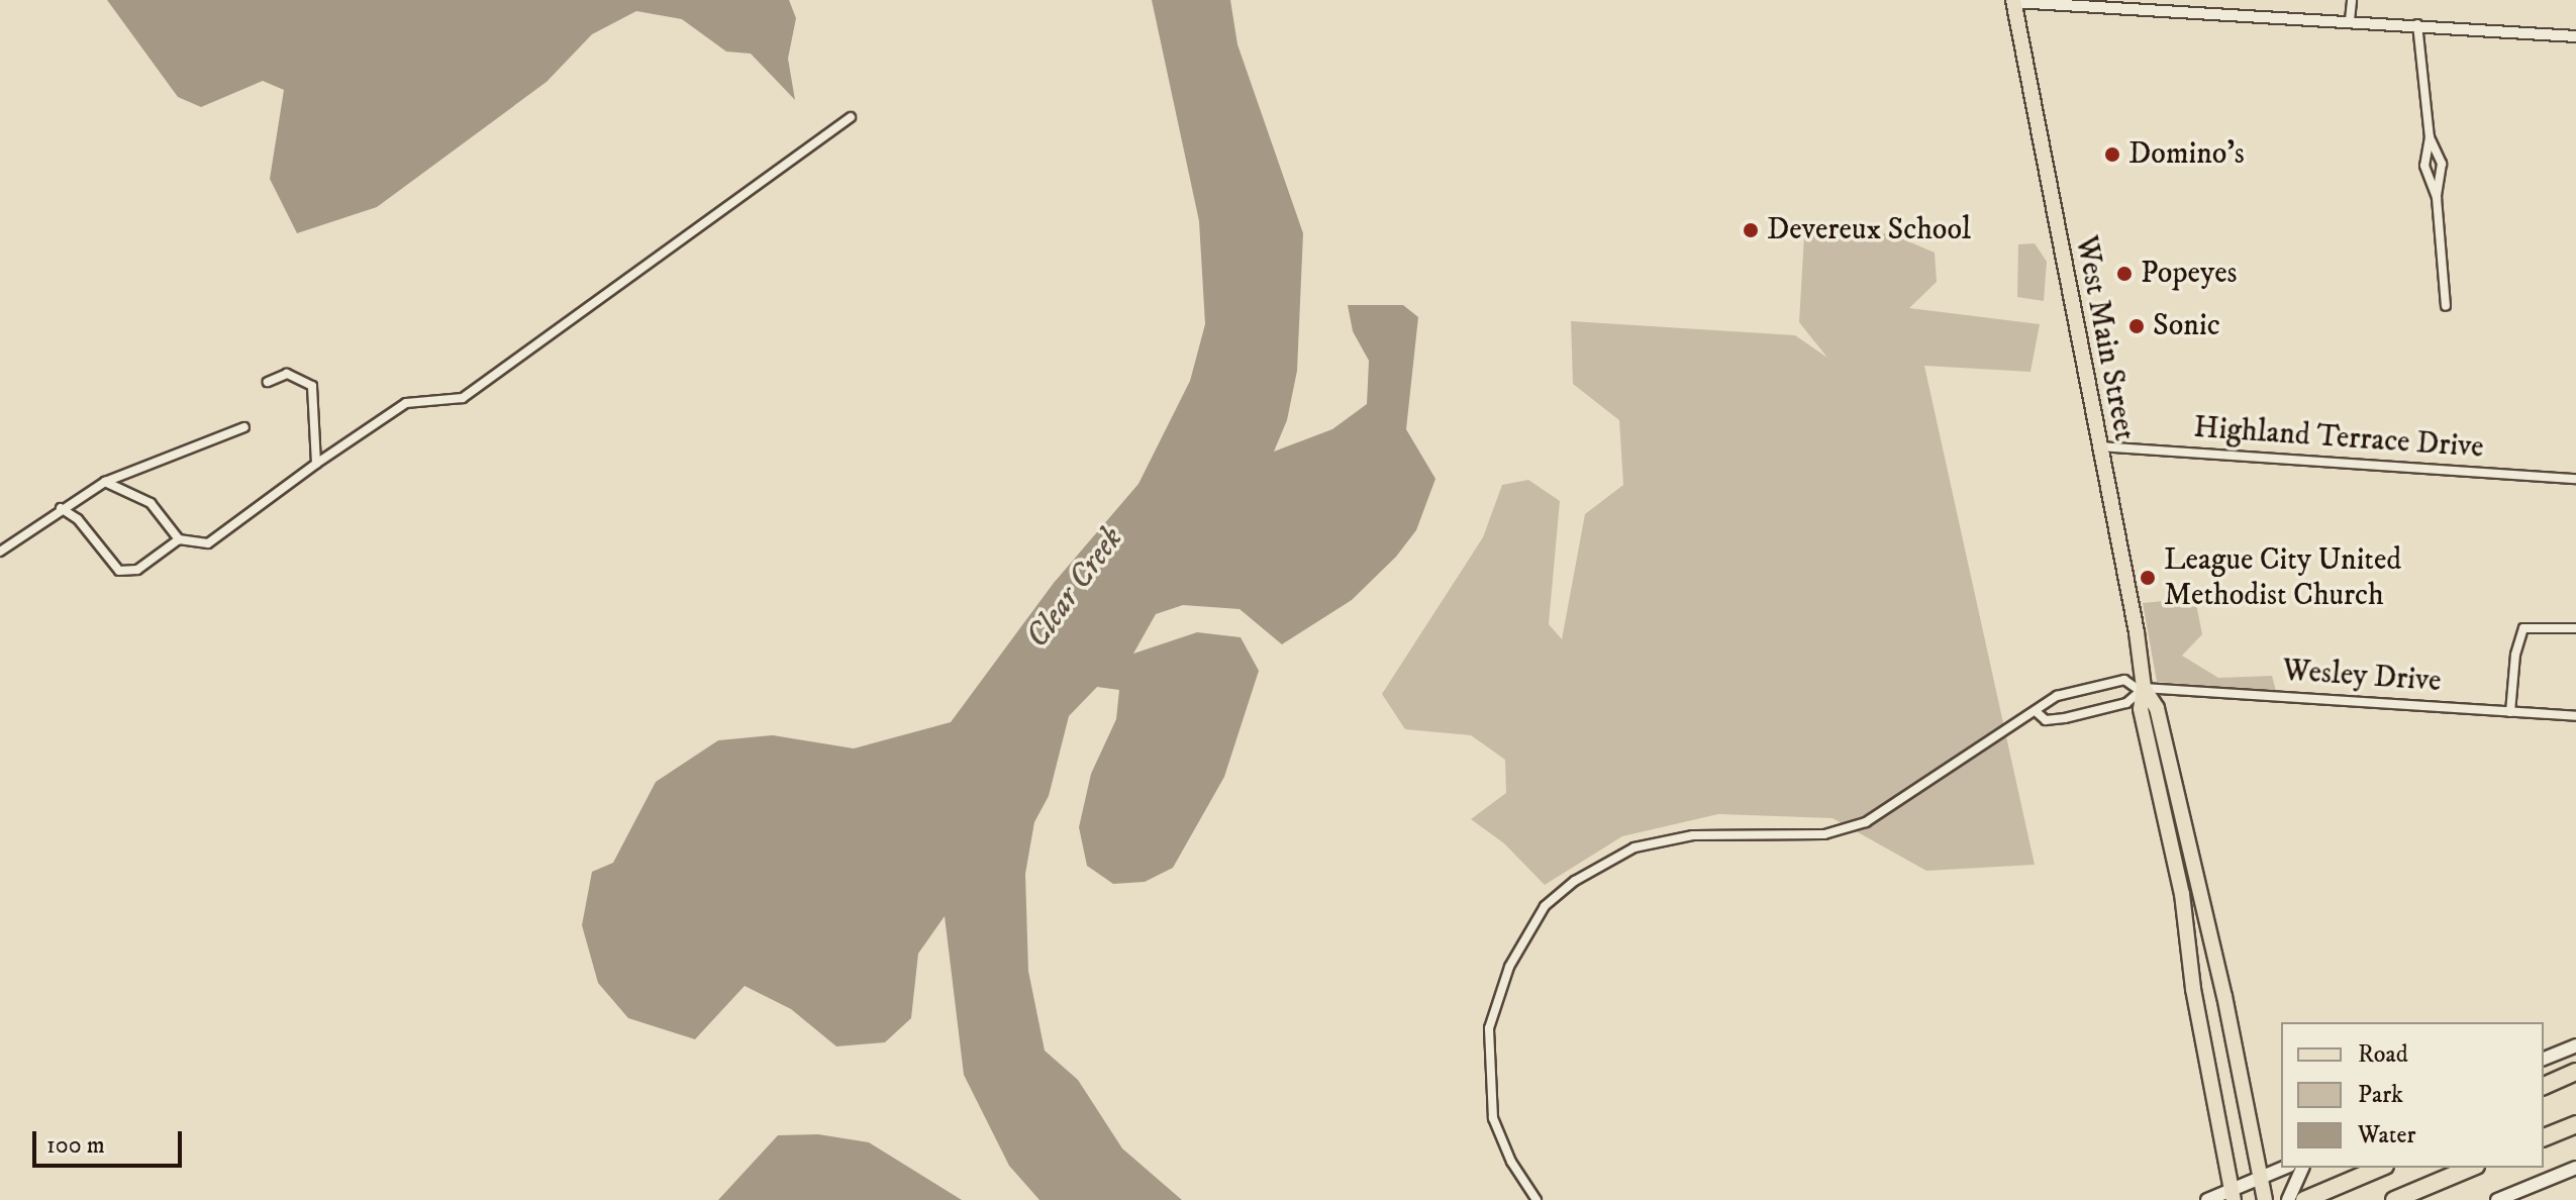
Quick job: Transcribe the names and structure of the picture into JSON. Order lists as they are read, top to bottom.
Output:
{
  "streets": {
    "main road": ["West Main Street"],
    "street": ["Highland Terrace Drive", "Wesley Drive"]
  },
  "crossings": [
    ["West Main Street", "Highland Terrace Drive"],
    ["West Main Street", "Wesley Drive"]
  ],
  "water": ["Clear Creek"],
  "places": [
    "Domino's",
    "Devereux School",
    "Popeyes",
    "Sonic",
    "League City United Methodist Church"
  ],
  "legend": ["Road", "Park", "Water"],
  "scale_bar": "100 m"
}
